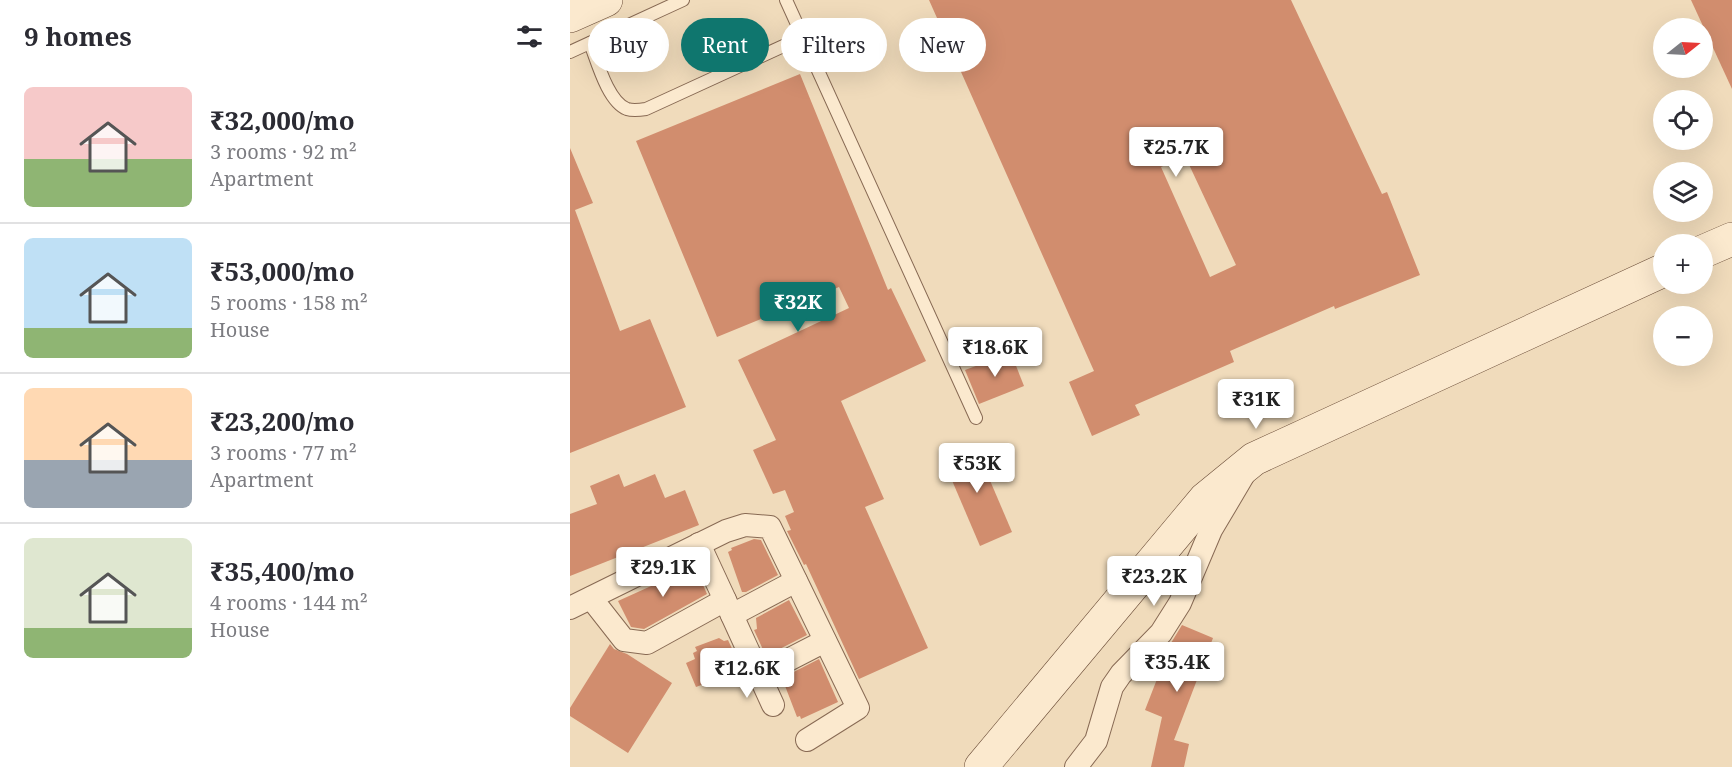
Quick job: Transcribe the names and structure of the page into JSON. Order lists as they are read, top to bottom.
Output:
{
  "north": "right",
  "page": {
    "heading": "9 homes",
    "map_buttons": ["+", "−"],
    "chip": [
      "Buy",
      "Rent",
      "Filters",
      "New"
    ],
    "list": [
      {
        "name": "₹32,000/mo",
        "note": "3 rooms · 92 m² · Apartment"
      },
      {
        "name": "₹53,000/mo",
        "note": "5 rooms · 158 m² · House"
      },
      {
        "name": "₹23,200/mo",
        "note": "3 rooms · 77 m² · Apartment"
      },
      {
        "name": "₹35,400/mo",
        "note": "4 rooms · 144 m² · House"
      }
    ],
    "price": [
      "₹25.7K",
      "₹32K",
      "₹18.6K",
      "₹31K",
      "₹53K",
      "₹29.1K",
      "₹23.2K",
      "₹35.4K",
      "₹12.6K"
    ]
  }
}
